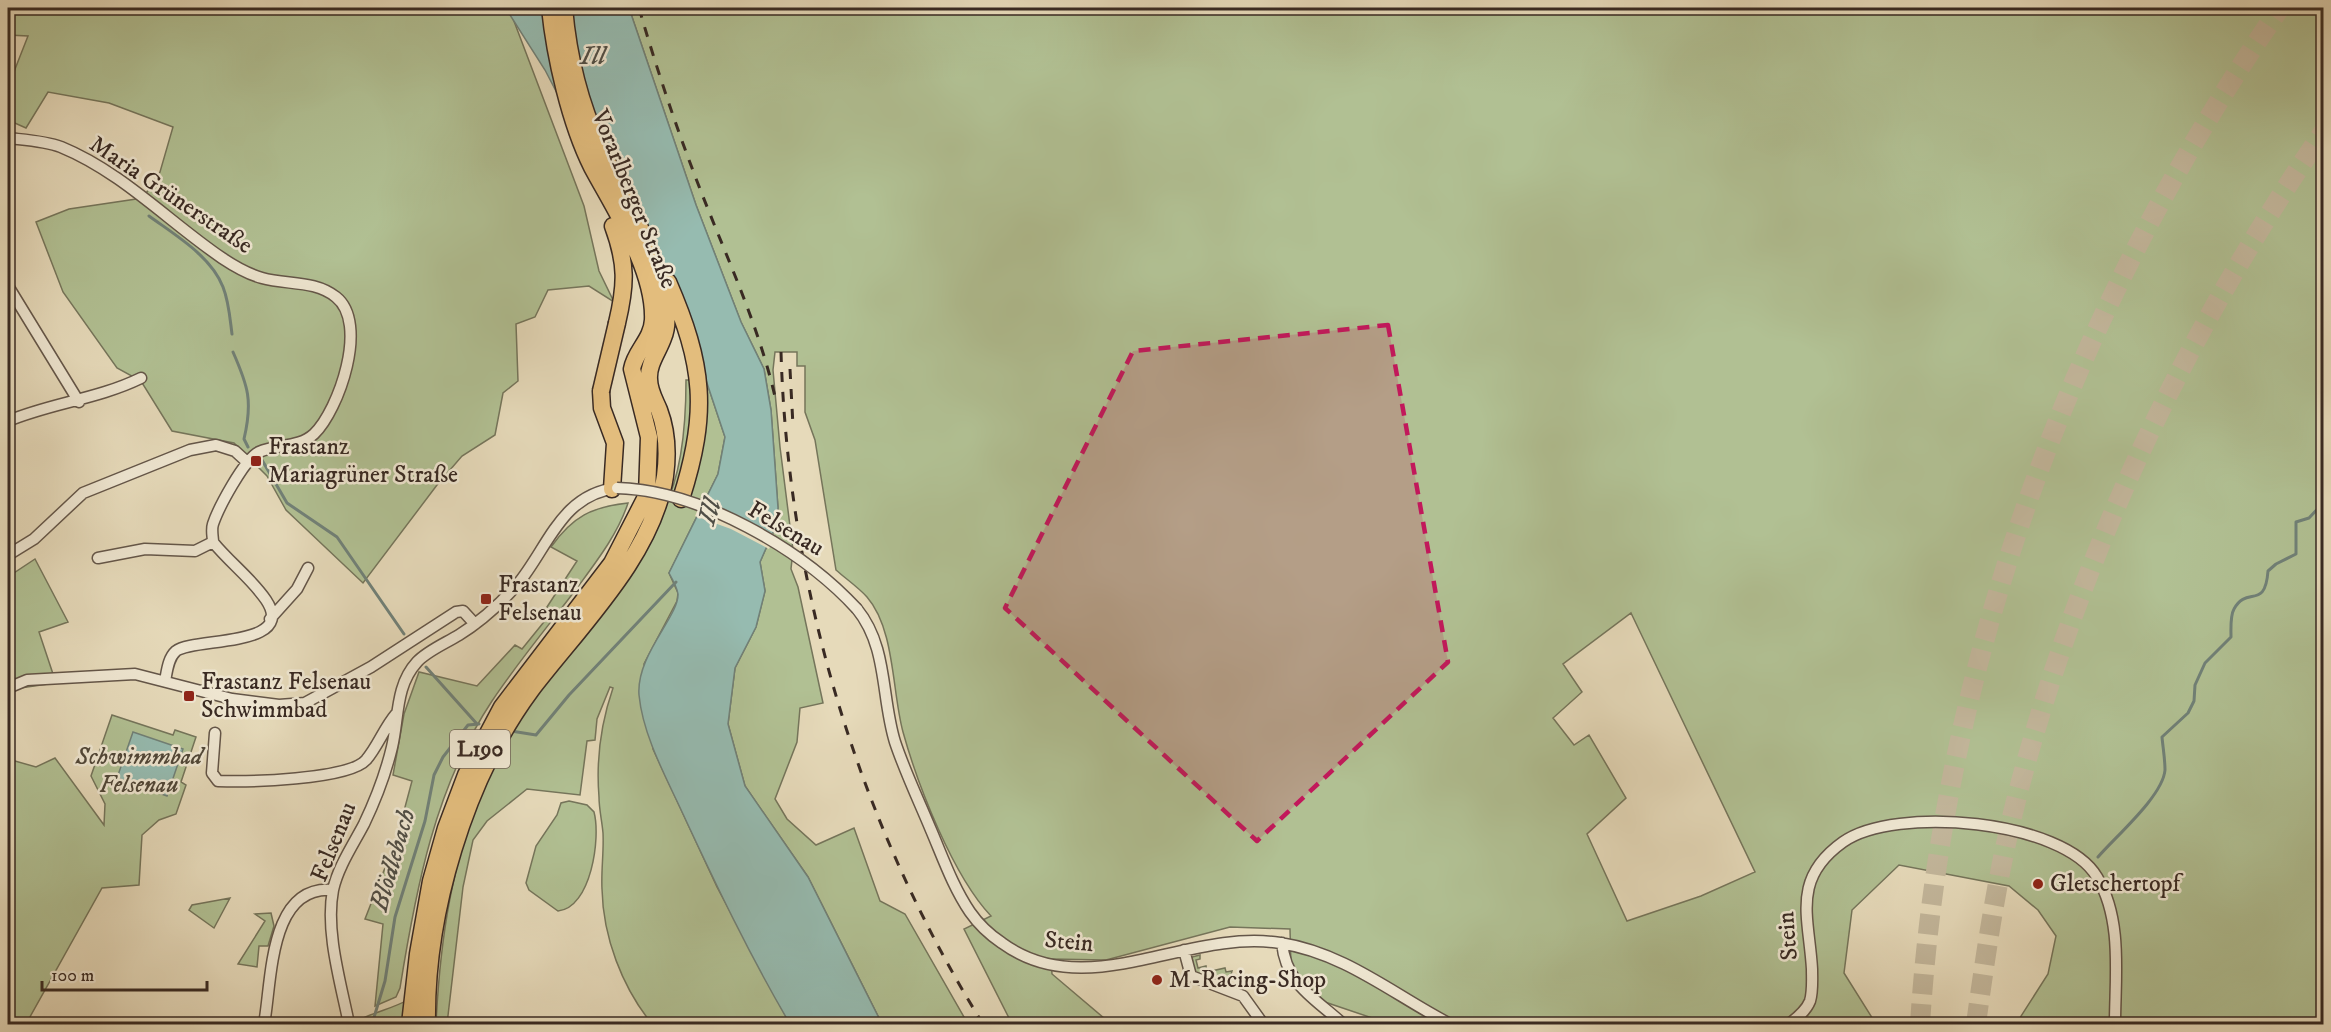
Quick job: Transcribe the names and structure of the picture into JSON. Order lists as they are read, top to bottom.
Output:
{
  "streets": {
    "main road": ["Vorarlberger Straße", "L190"],
    "street": ["Maria Grünerstraße", "Felsenau", "Stein"]
  },
  "crossings": [
    ["Felsenau", "Stein"]
  ],
  "water": ["Ill", "Blödlebach"],
  "parks": ["Schwimmbad Felsenau"],
  "places": {
    "transit": ["Frastanz Mariagrüner Straße", "Frastanz Felsenau", "Frastanz Felsenau Schwimmbad"],
    "other": ["Gletschertopf", "M-Racing-Shop"]
  },
  "scale_bar": "100 m"
}
